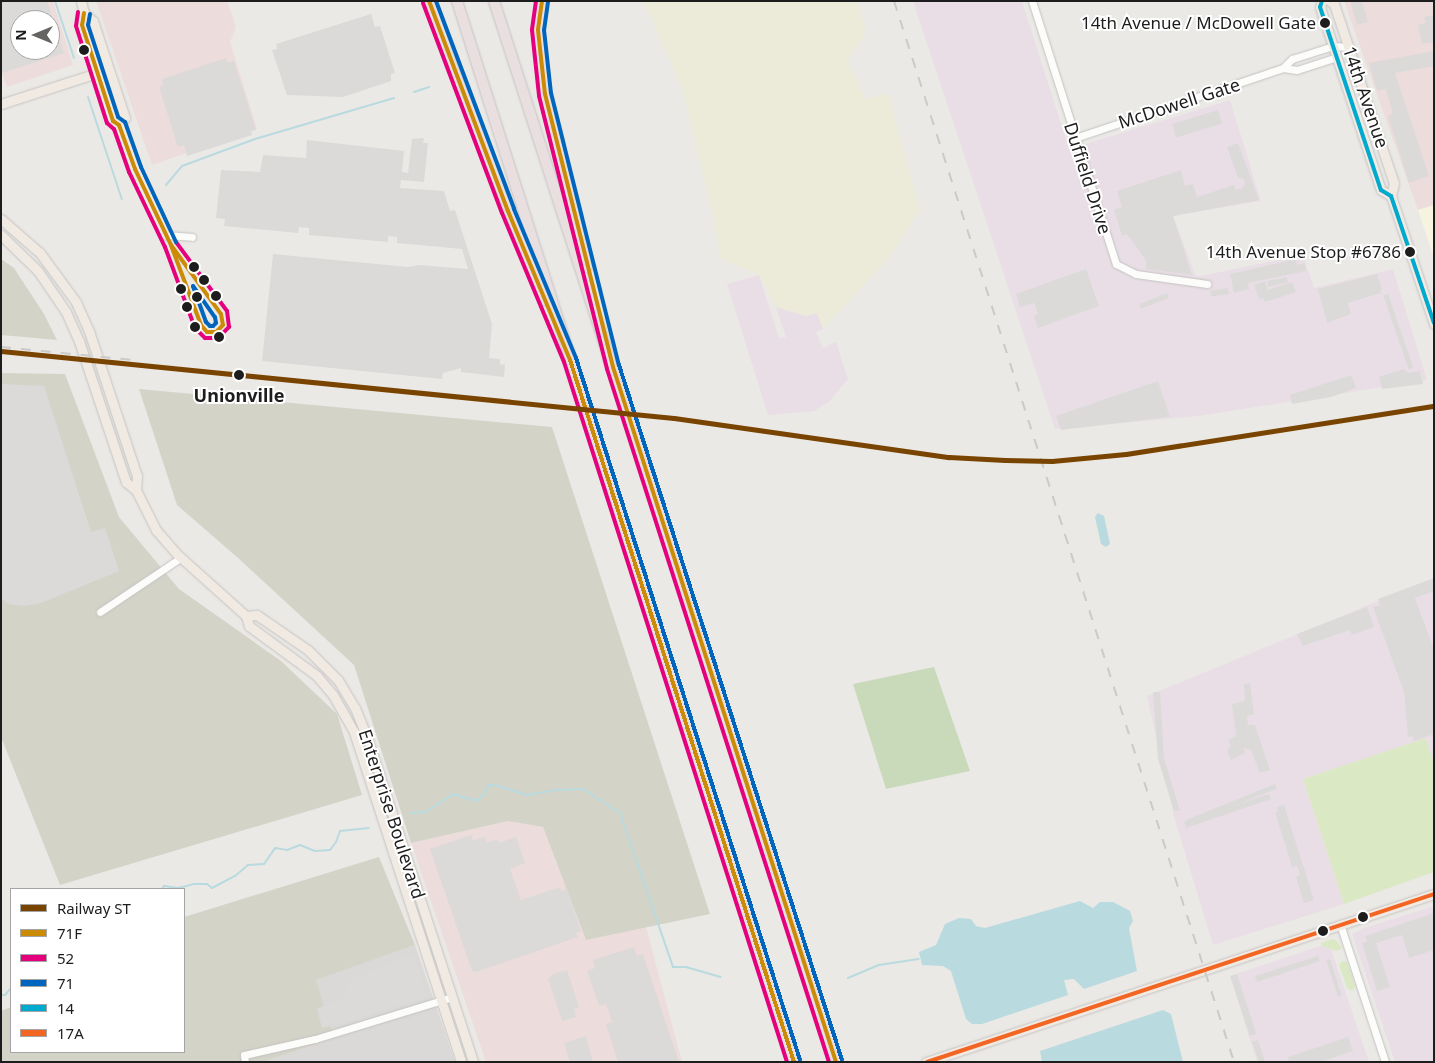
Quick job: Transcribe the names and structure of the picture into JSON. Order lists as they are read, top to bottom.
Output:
{
  "streets": {
    "main road": ["14th Avenue", "Enterprise Boulevard"],
    "street": ["McDowell Gate", "Duffield Drive"]
  },
  "crossings": [
    ["14th Avenue", "McDowell Gate"],
    ["McDowell Gate", "Duffield Drive"]
  ],
  "places": ["14th Avenue / McDowell Gate", "14th Avenue Stop #6786", "Unionville"],
  "lines": [
    "transit line 71F",
    "transit line 52",
    "transit line 71",
    "transit line 14",
    "rail line ST",
    "transit line 17A"
  ],
  "legend": [
    "Railway ST",
    "71F",
    "52",
    "71",
    "14",
    "17A"
  ],
  "north": "left"
}
